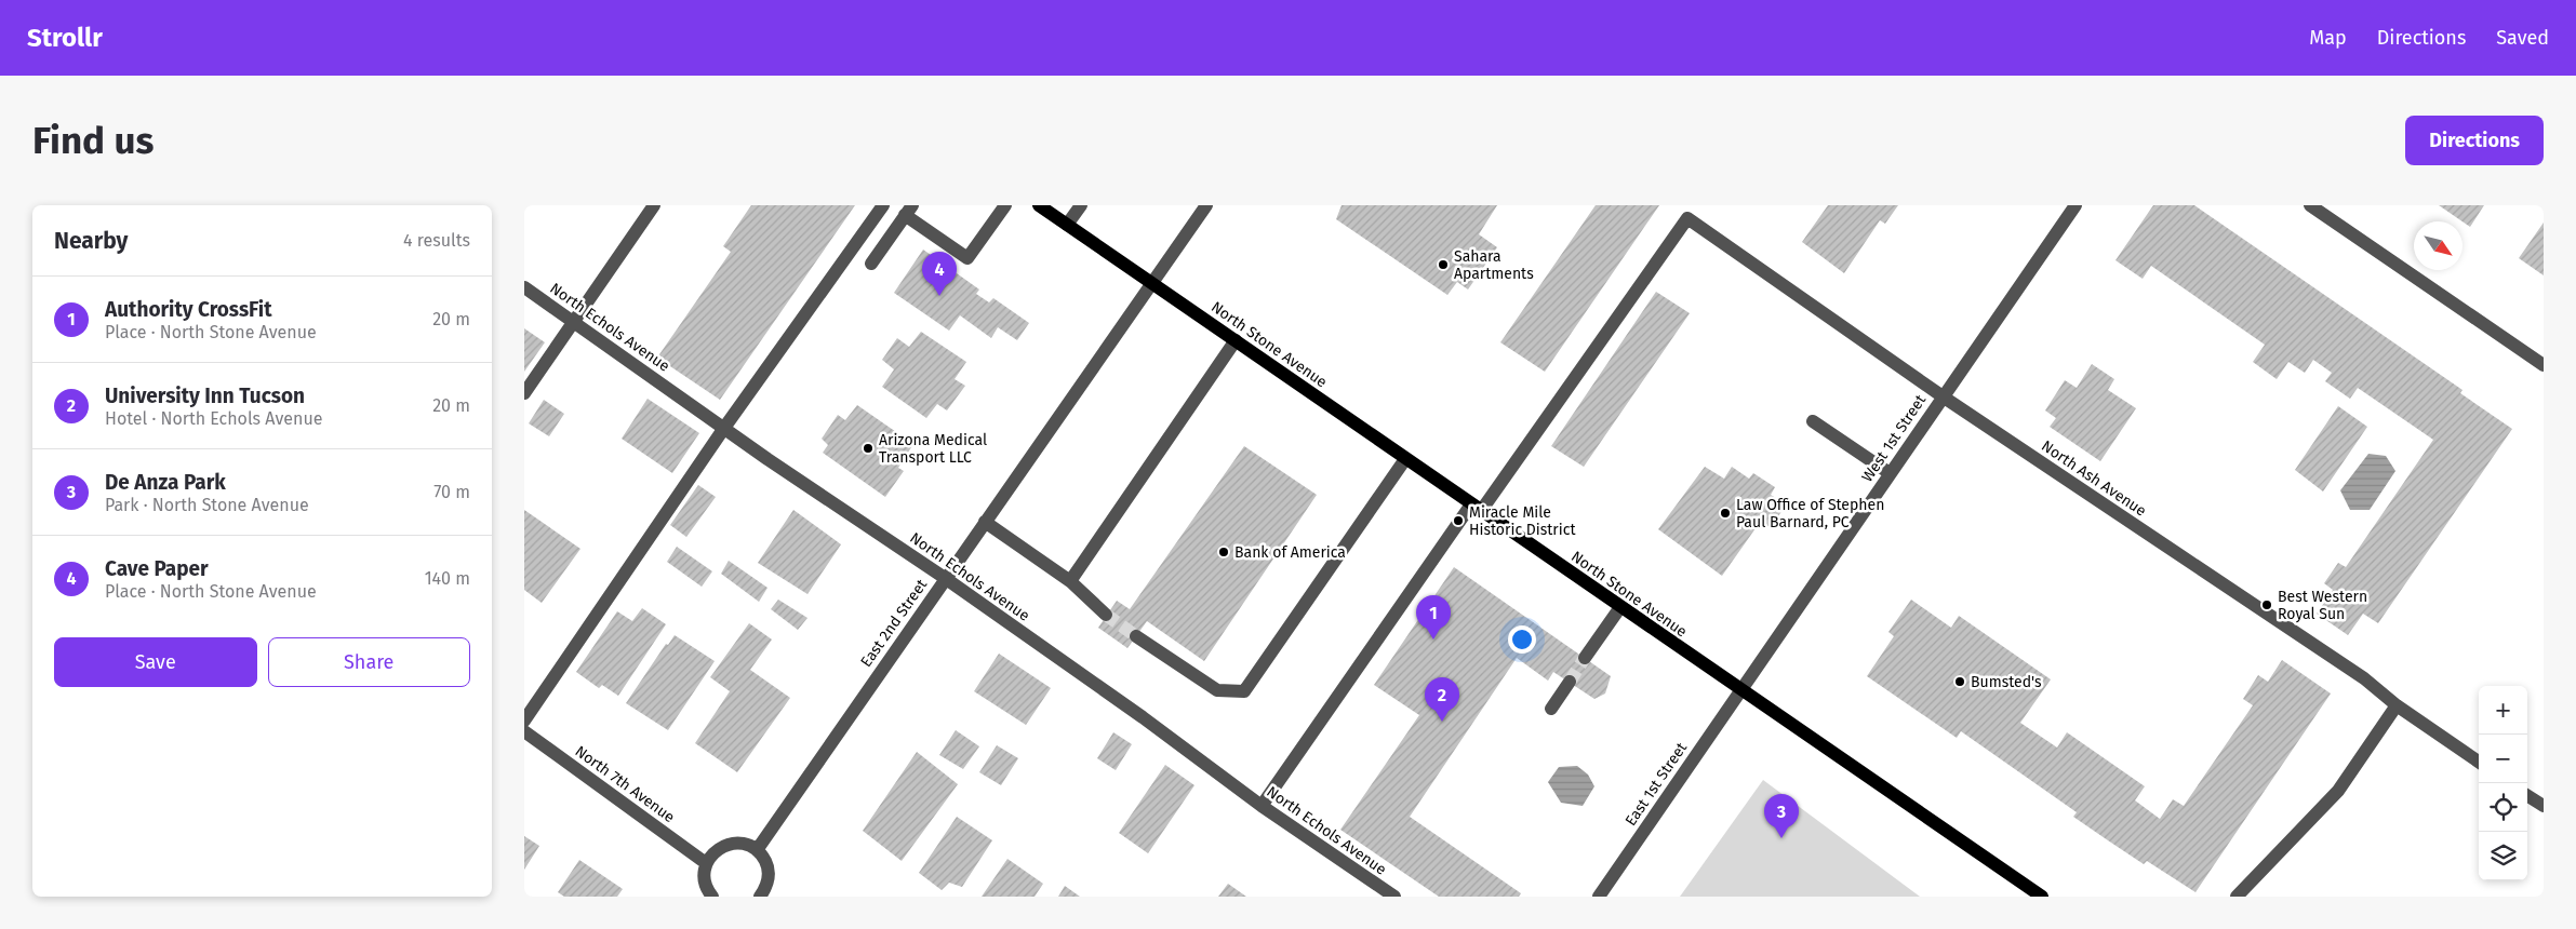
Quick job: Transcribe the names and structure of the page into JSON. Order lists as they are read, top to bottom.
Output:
{
  "streets": {
    "main road": ["North Stone Avenue"],
    "street": [
      "North Echols Avenue",
      "West 1st Street",
      "North Ash Avenue",
      "East 2nd Street",
      "North 7th Avenue",
      "East 1st Street"
    ]
  },
  "crossings": [
    ["North Echols Avenue", "East 2nd Street"],
    ["North Stone Avenue", "West 1st Street"],
    ["North Stone Avenue", "North Ash Avenue"],
    ["North Stone Avenue", "East 2nd Street"],
    ["North Stone Avenue", "East 1st Street"],
    ["West 1st Street", "North Ash Avenue"],
    ["West 1st Street", "East 1st Street"]
  ],
  "places": [
    "Sahara Apartments",
    "Arizona Medical Transport LLC",
    "Law Office of Stephen Paul Barnard, PC",
    "Miracle Mile Historic District",
    "Bank of America",
    "Best Western Royal Sun",
    "Bumsted's"
  ],
  "north": "bottom right",
  "page": {
    "header": "Strollr",
    "nav": ["Map", "Directions", "Saved"],
    "buttons": [
      "Directions",
      ["Save", "Share"]
    ],
    "title": "Find us",
    "heading": ["Nearby", "4 results"],
    "pins": [
      "4",
      "1",
      "2",
      "3"
    ],
    "list": [
      {
        "mark": "1",
        "name": "Authority CrossFit",
        "note": "Place · North Stone Avenue",
        "value": "20 m"
      },
      {
        "mark": "2",
        "name": "University Inn Tucson",
        "note": "Hotel · North Echols Avenue",
        "value": "20 m"
      },
      {
        "mark": "3",
        "name": "De Anza Park",
        "note": "Park · North Stone Avenue",
        "value": "70 m"
      },
      {
        "mark": "4",
        "name": "Cave Paper",
        "note": "Place · North Stone Avenue",
        "value": "140 m"
      }
    ],
    "map_buttons": ["+", "−"]
  }
}
